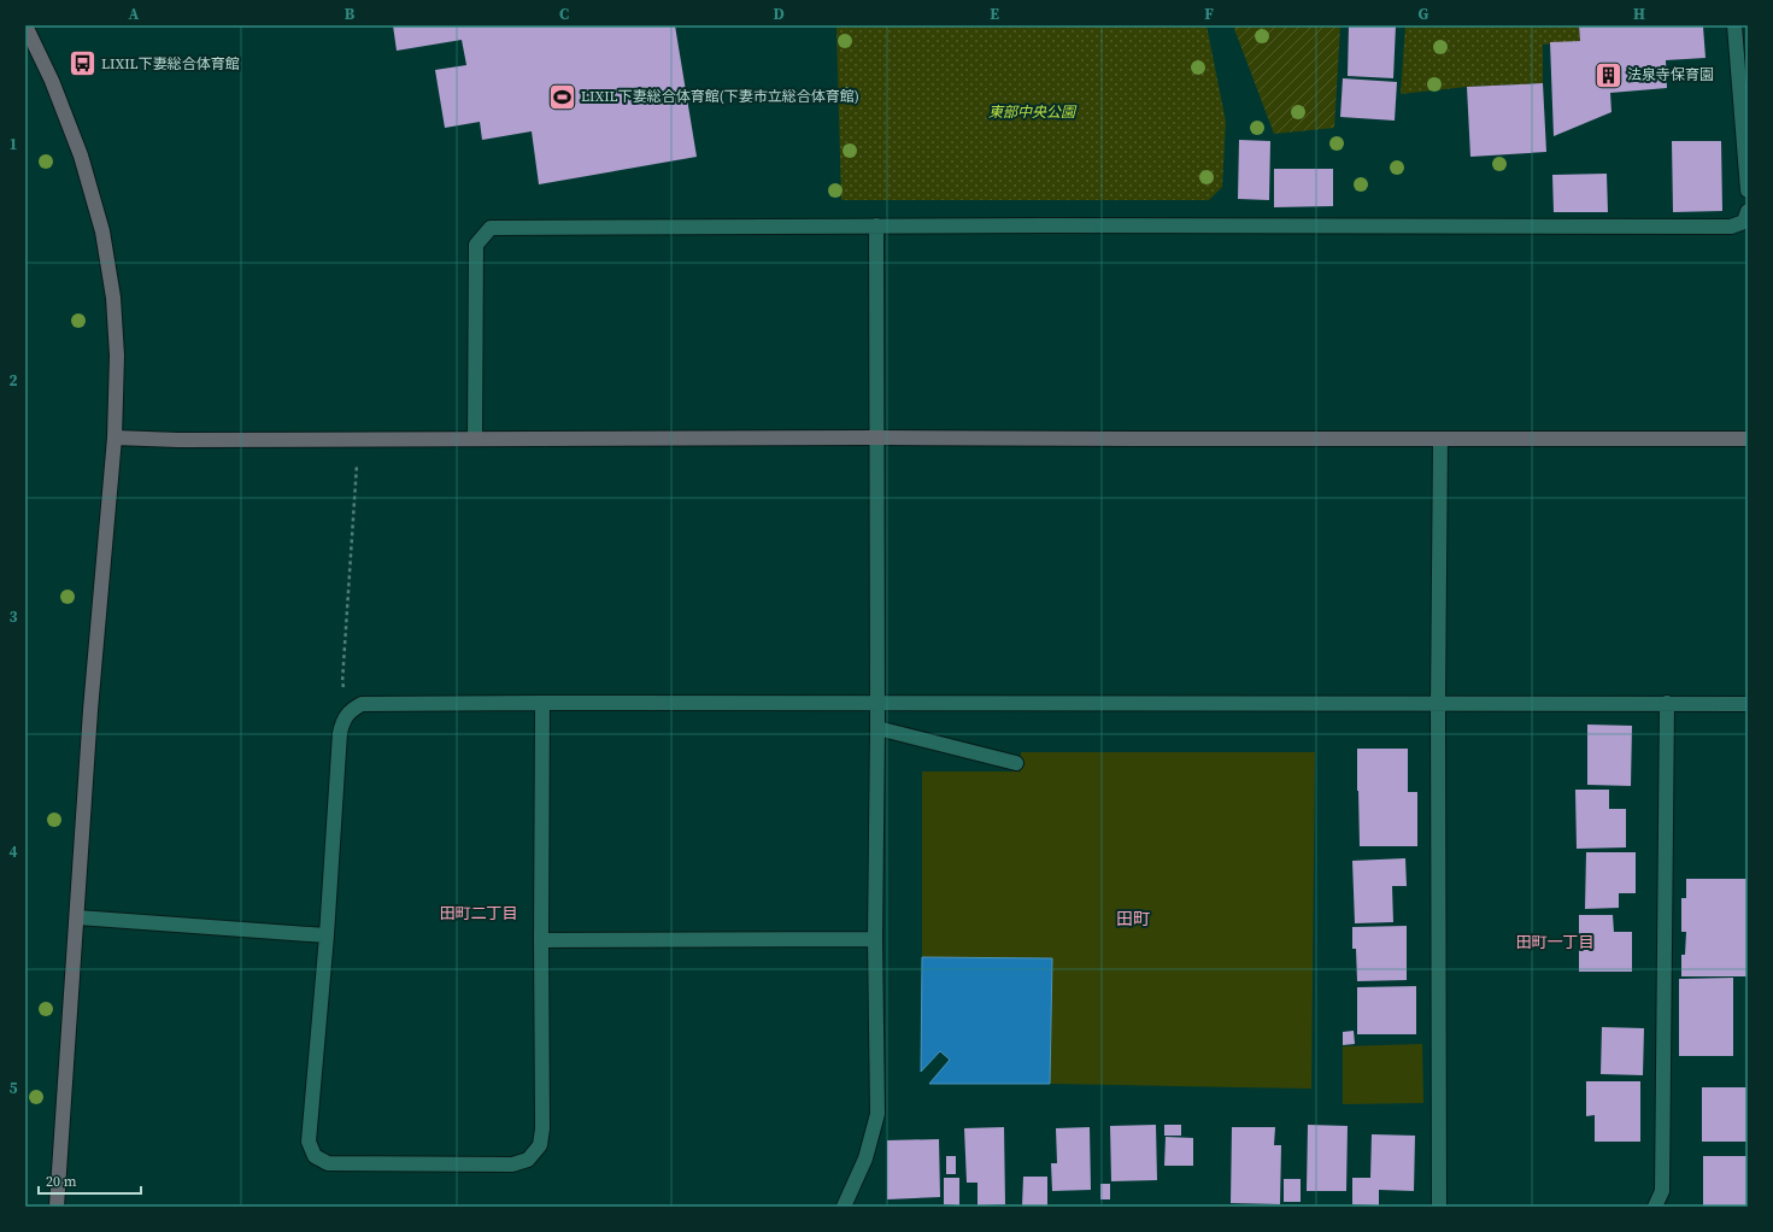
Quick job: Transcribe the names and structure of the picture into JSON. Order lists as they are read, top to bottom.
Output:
{
  "districts": ["田町二丁目", "田町", "田町一丁目"],
  "parks": ["東部中央公園"],
  "places": {
    "bus stop": ["LIXIL下妻総合体育館"],
    "building": ["法泉寺保育園"],
    "sports": ["LIXIL下妻総合体育館(下妻市立総合体育館)"]
  },
  "scale_bar": "20 m",
  "grid": {
    "columns": [
      "A",
      "B",
      "C",
      "D",
      "E",
      "F",
      "G",
      "H"
    ],
    "rows": [
      "1",
      "2",
      "3",
      "4",
      "5"
    ]
  }
}
